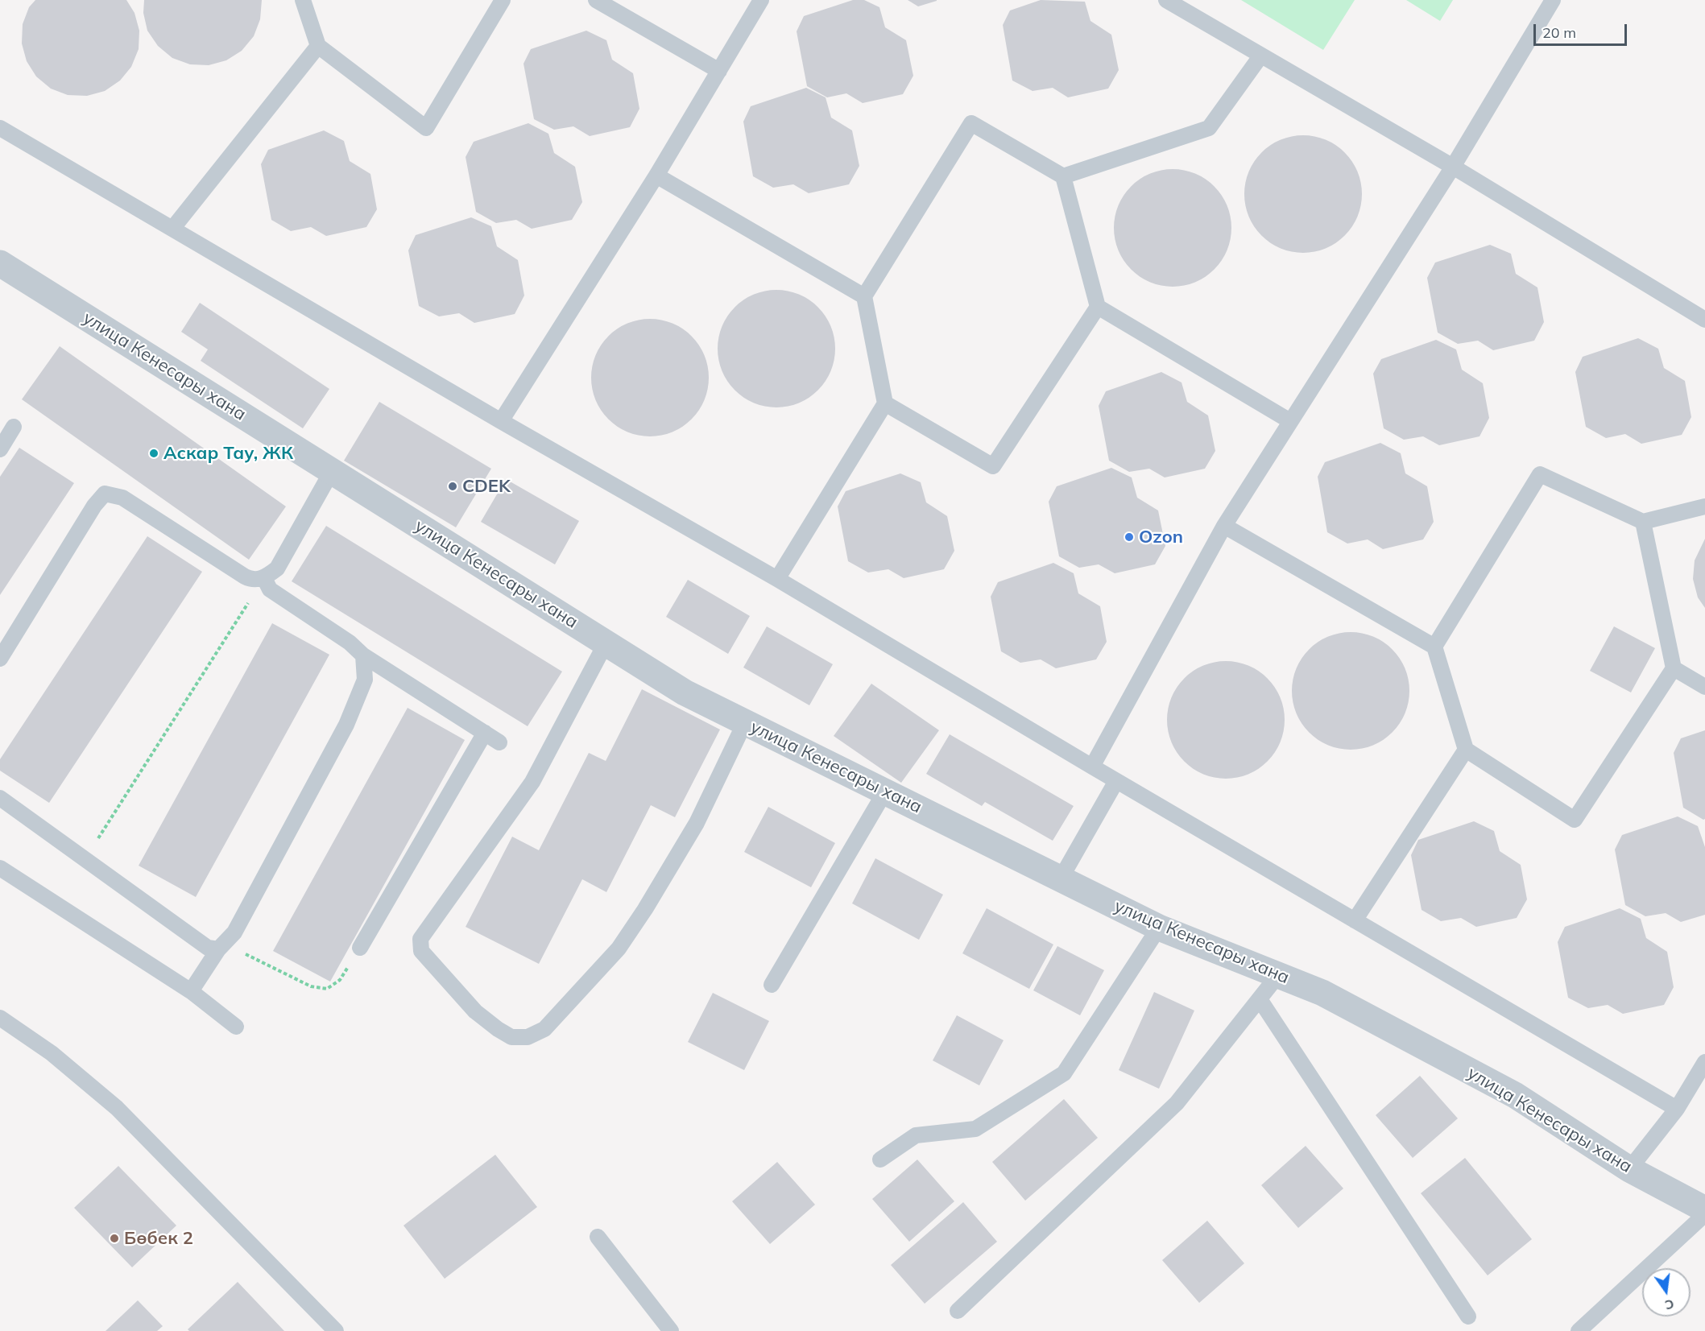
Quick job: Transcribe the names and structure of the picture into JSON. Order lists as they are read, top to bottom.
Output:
{
  "streets": {
    "street": ["улица Кенесары хана"]
  },
  "places": [
    "Аскар Тау, ЖК",
    "CDEK",
    "Ozon",
    "Бөбек 2"
  ],
  "scale_bar": "20 m",
  "north": "bottom"
}
